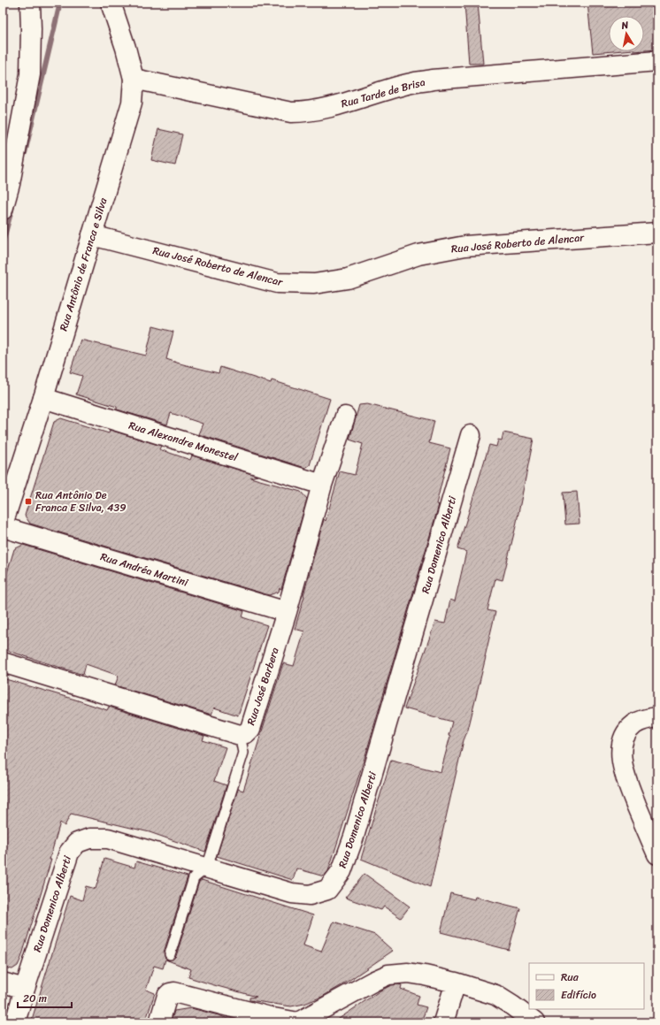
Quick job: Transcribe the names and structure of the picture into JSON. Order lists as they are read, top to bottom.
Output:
{
  "streets": {
    "street": [
      "Rua Tarde de Brisa",
      "Rua José Roberto de Alencar",
      "Rua Antônio de Franca e Silva",
      "Rua Alexandre Monestel",
      "Rua Domenico Alberti",
      "Rua Andréa Martini",
      "Rua José Barbera"
    ]
  },
  "crossings": [
    ["Rua Tarde de Brisa", "Rua Antônio de Franca e Silva"],
    ["Rua José Roberto de Alencar", "Rua Antônio de Franca e Silva"],
    ["Rua Antônio de Franca e Silva", "Rua Alexandre Monestel"],
    ["Rua Alexandre Monestel", "Rua José Barbera"],
    ["Rua Andréa Martini", "Rua José Barbera"]
  ],
  "places": {
    "transit": ["Rua Antônio De Franca E Silva, 439"]
  },
  "legend": ["Rua", "Edifício"],
  "scale_bar": "20 m",
  "north": "top"
}
